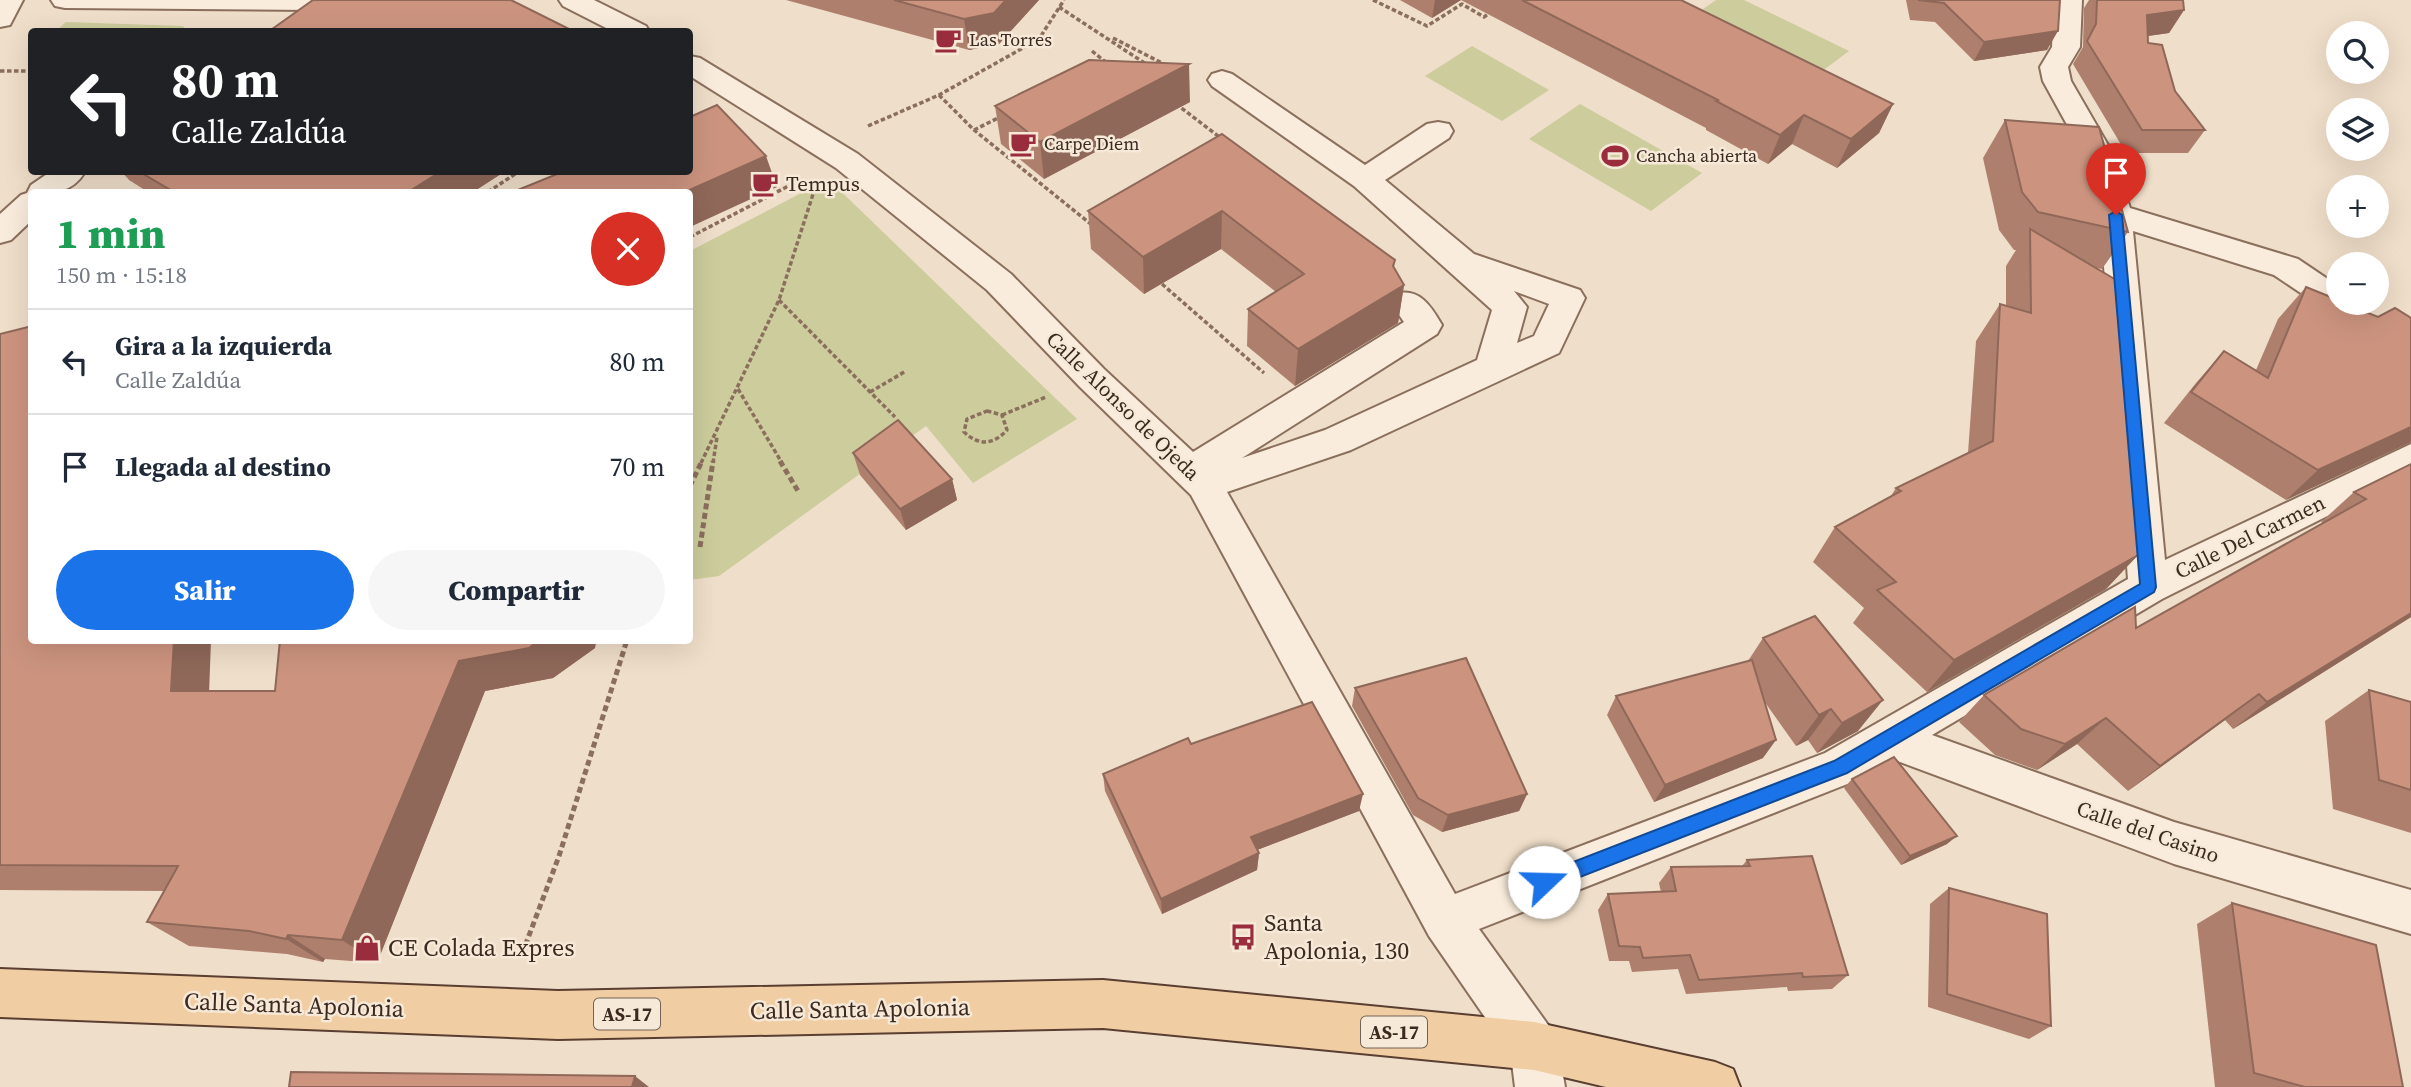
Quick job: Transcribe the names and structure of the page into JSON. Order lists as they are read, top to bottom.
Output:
{
  "streets": {
    "main road": ["Calle Santa Apolonia", "AS-17"],
    "street": ["Calle Alonso de Ojeda", "Calle Del Carmen", "Calle del Casino"]
  },
  "crossings": [
    ["Calle Alonso de Ojeda", "Calle Del Carmen"],
    ["Calle Alonso de Ojeda", "Calle Santa Apolonia"],
    ["Calle Del Carmen", "Calle del Casino"]
  ],
  "places": {
    "cafe": ["Las Torres", "Carpe Diem", "Tempus"],
    "sports": ["Cancha abierta"],
    "bus stop": ["Santa Apolonia, 130"],
    "shop": ["CE Colada Expres"]
  },
  "page": {
    "map_buttons": ["+", "−"],
    "turn": ["80 m", "Calle Zaldúa"],
    "heading": ["1 min", "150 m · 15:18"],
    "list": [
      {
        "name": "Gira a la izquierda",
        "note": "Calle Zaldúa",
        "value": "80 m"
      },
      {
        "name": "Llegada al destino",
        "value": "70 m"
      }
    ],
    "buttons": ["Salir", "Compartir"]
  }
}
